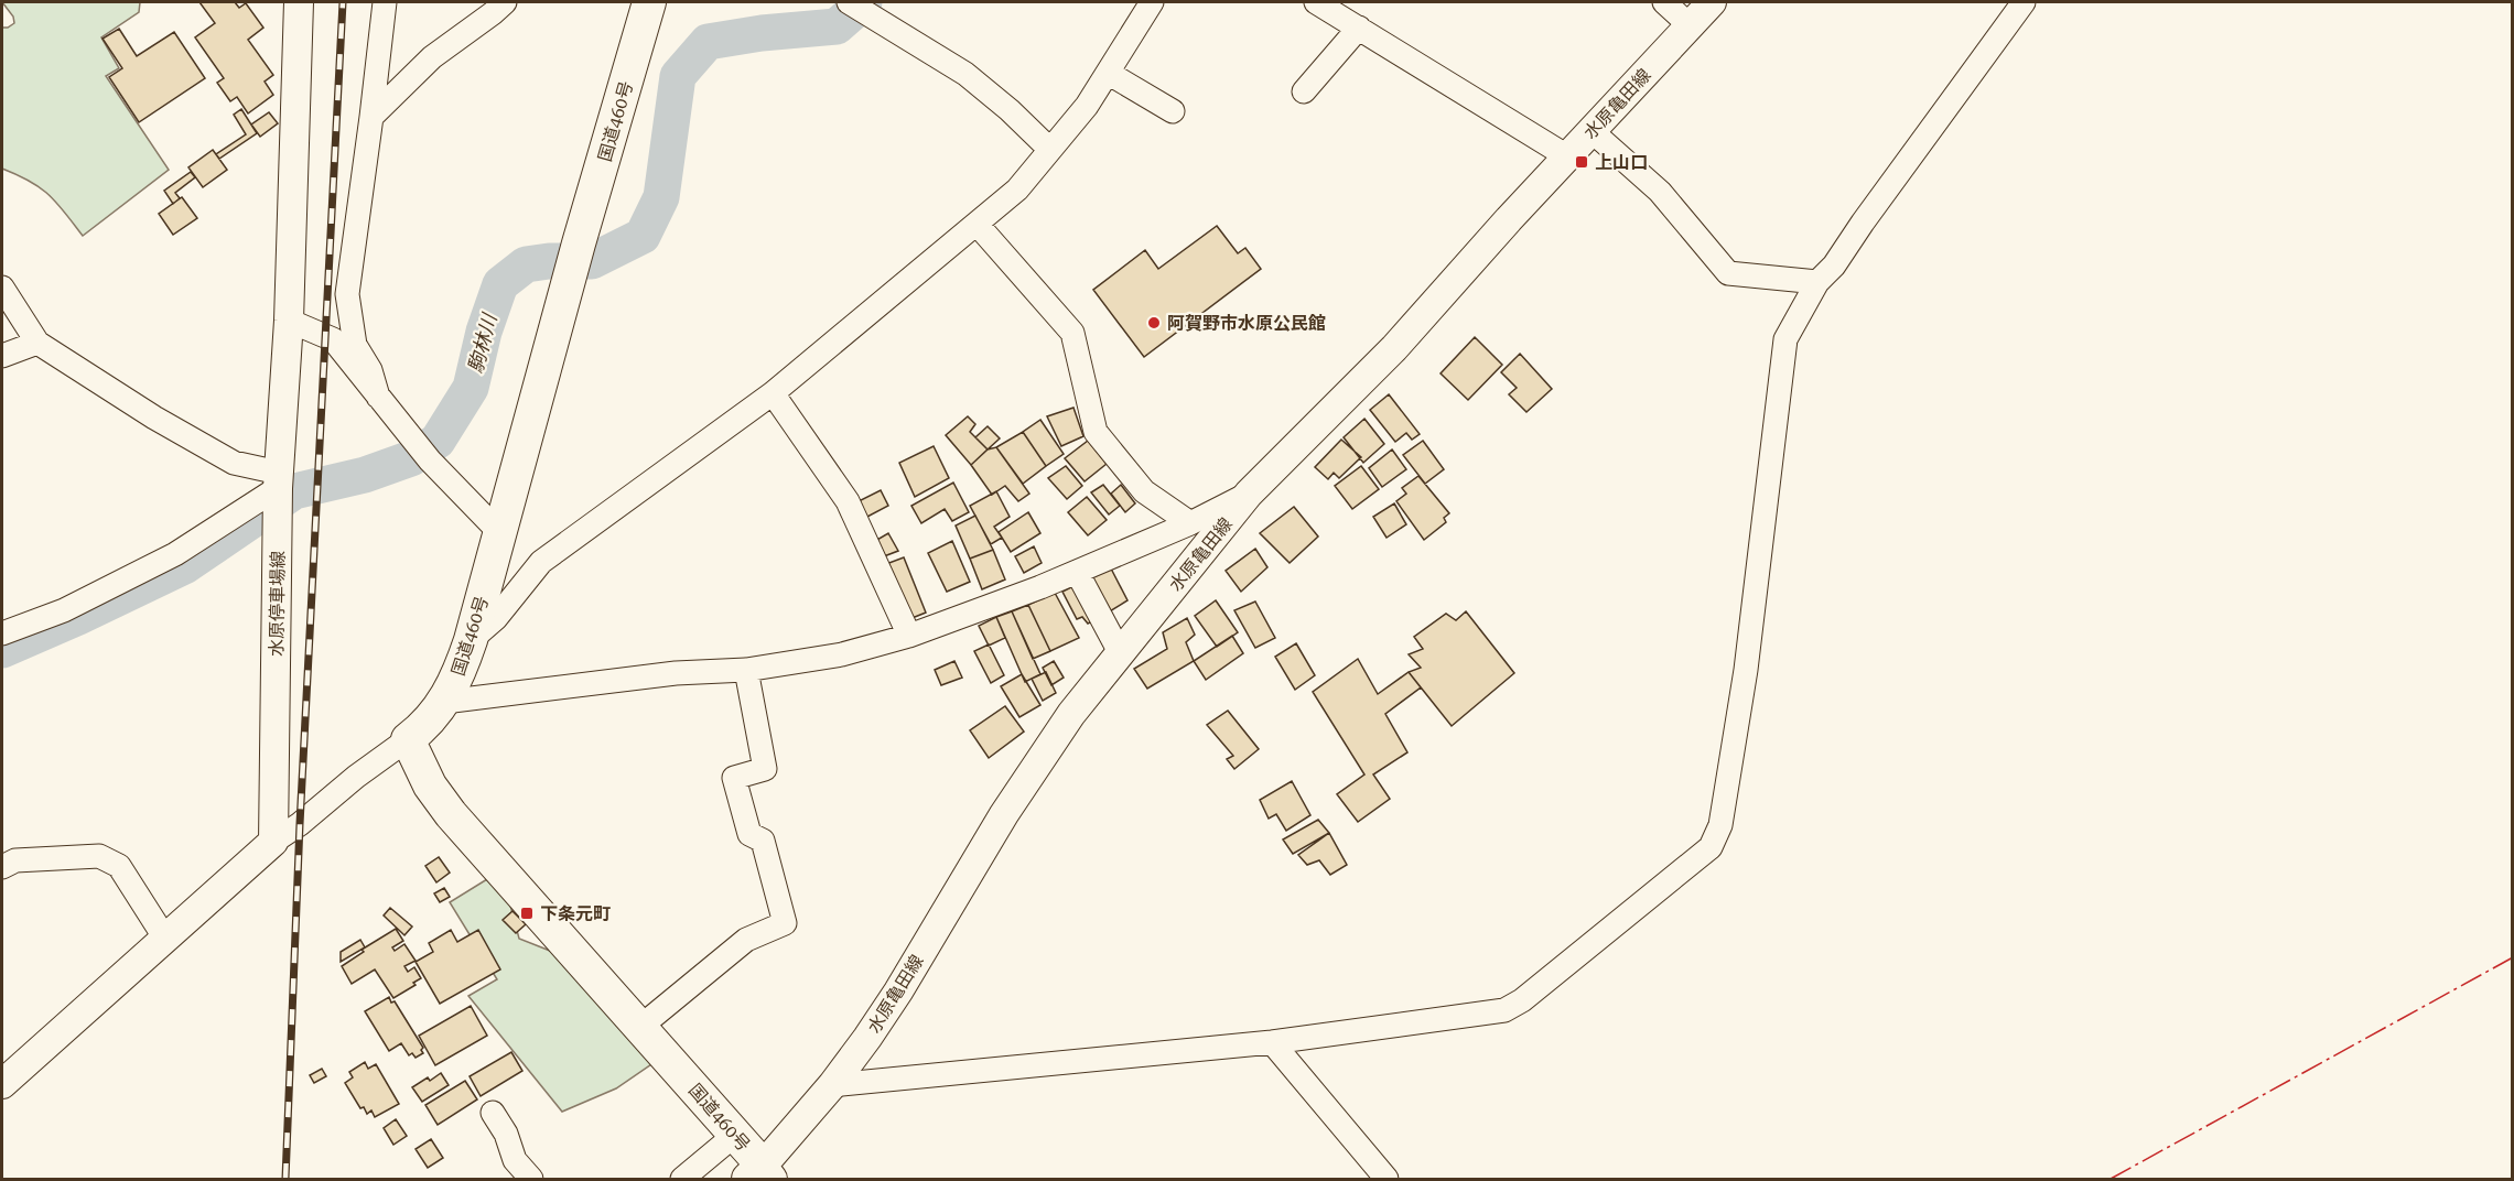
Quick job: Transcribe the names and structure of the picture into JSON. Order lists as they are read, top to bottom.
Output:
{
  "streets": {
    "highway": ["国道460号"],
    "main road": ["水原亀田線", "水原停車場線"]
  },
  "crossings": [
    ["水原亀田線", "国道460号"]
  ],
  "water": ["駒林川"],
  "places": {
    "transit": ["上山口", "下条元町"],
    "other": ["阿賀野市水原公民館"]
  }
}
